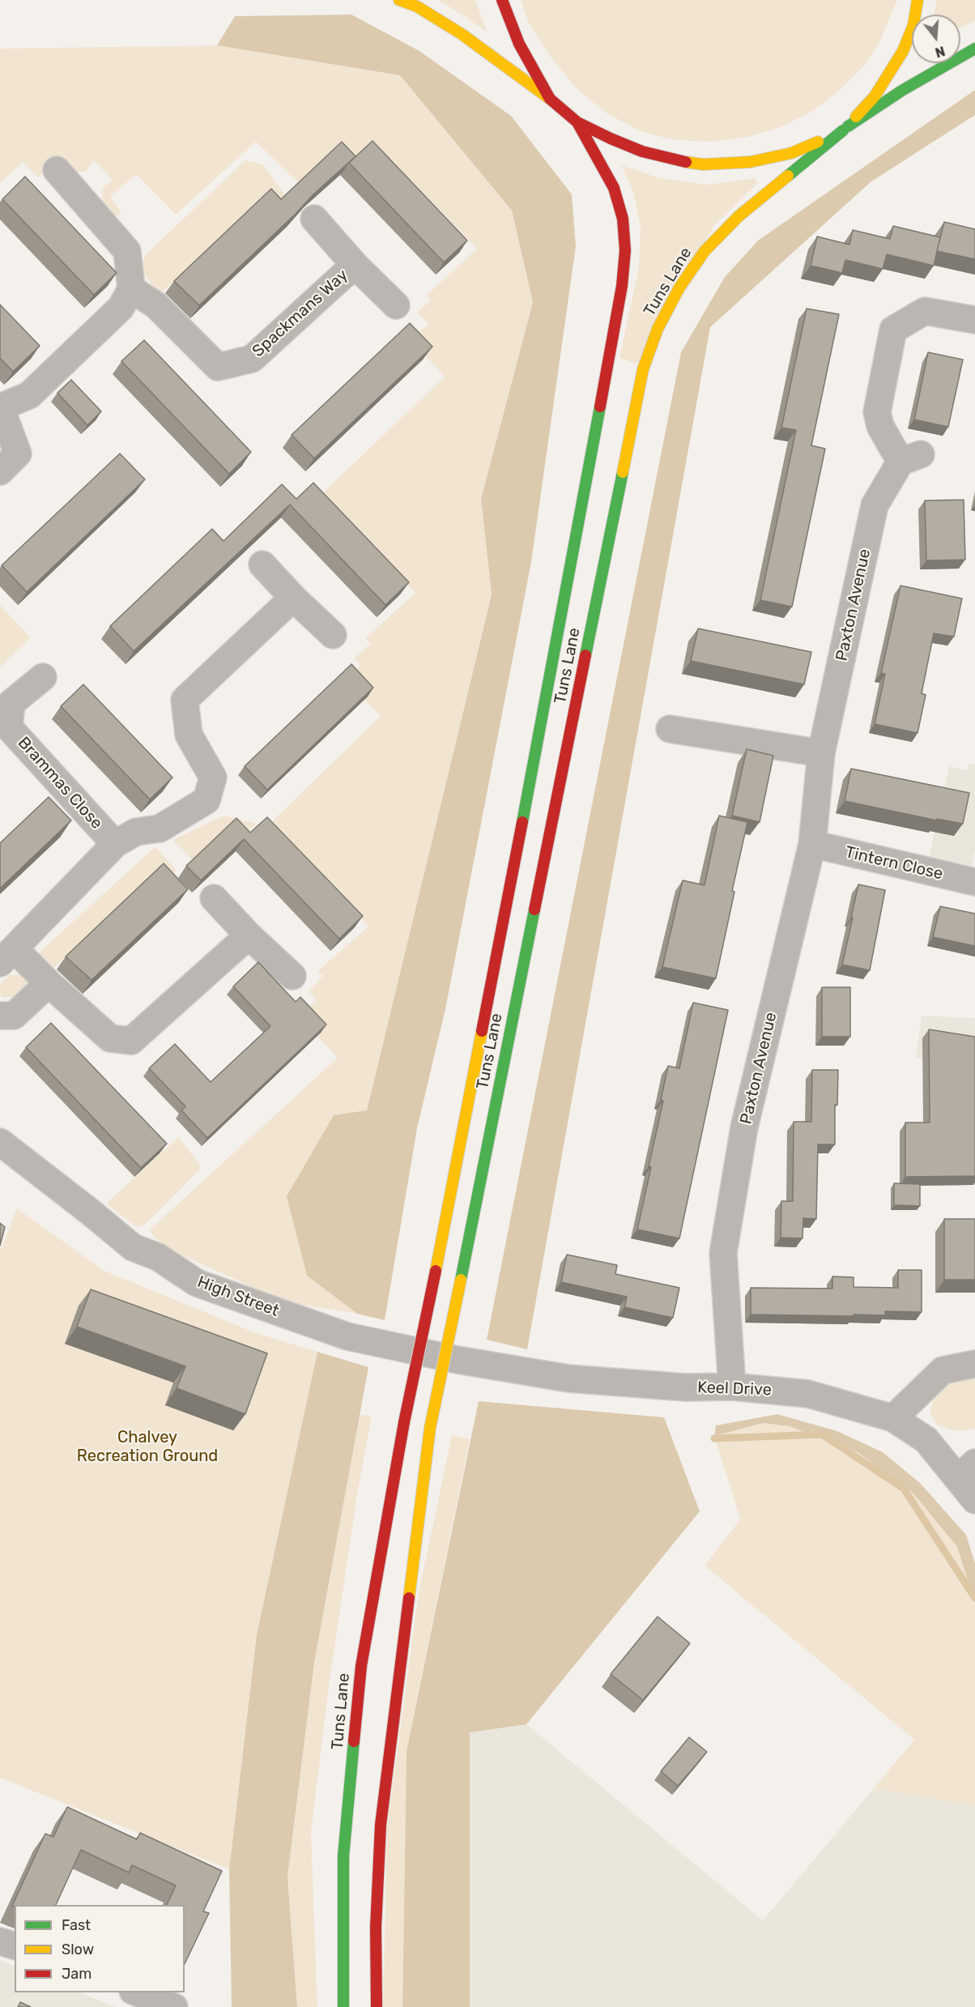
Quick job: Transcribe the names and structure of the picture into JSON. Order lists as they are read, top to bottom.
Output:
{
  "streets": {
    "main road": ["Tuns Lane"],
    "street": [
      "Spackmans Way",
      "Paxton Avenue",
      "Brammas Close",
      "Tintern Close",
      "High Street",
      "Keel Drive"
    ]
  },
  "crossings": [
    ["Paxton Avenue", "Tintern Close"],
    ["Paxton Avenue", "Keel Drive"],
    ["High Street", "Keel Drive"]
  ],
  "parks": ["Chalvey Recreation Ground"],
  "legend": ["Fast", "Slow", "Jam"],
  "north": "bottom"
}
